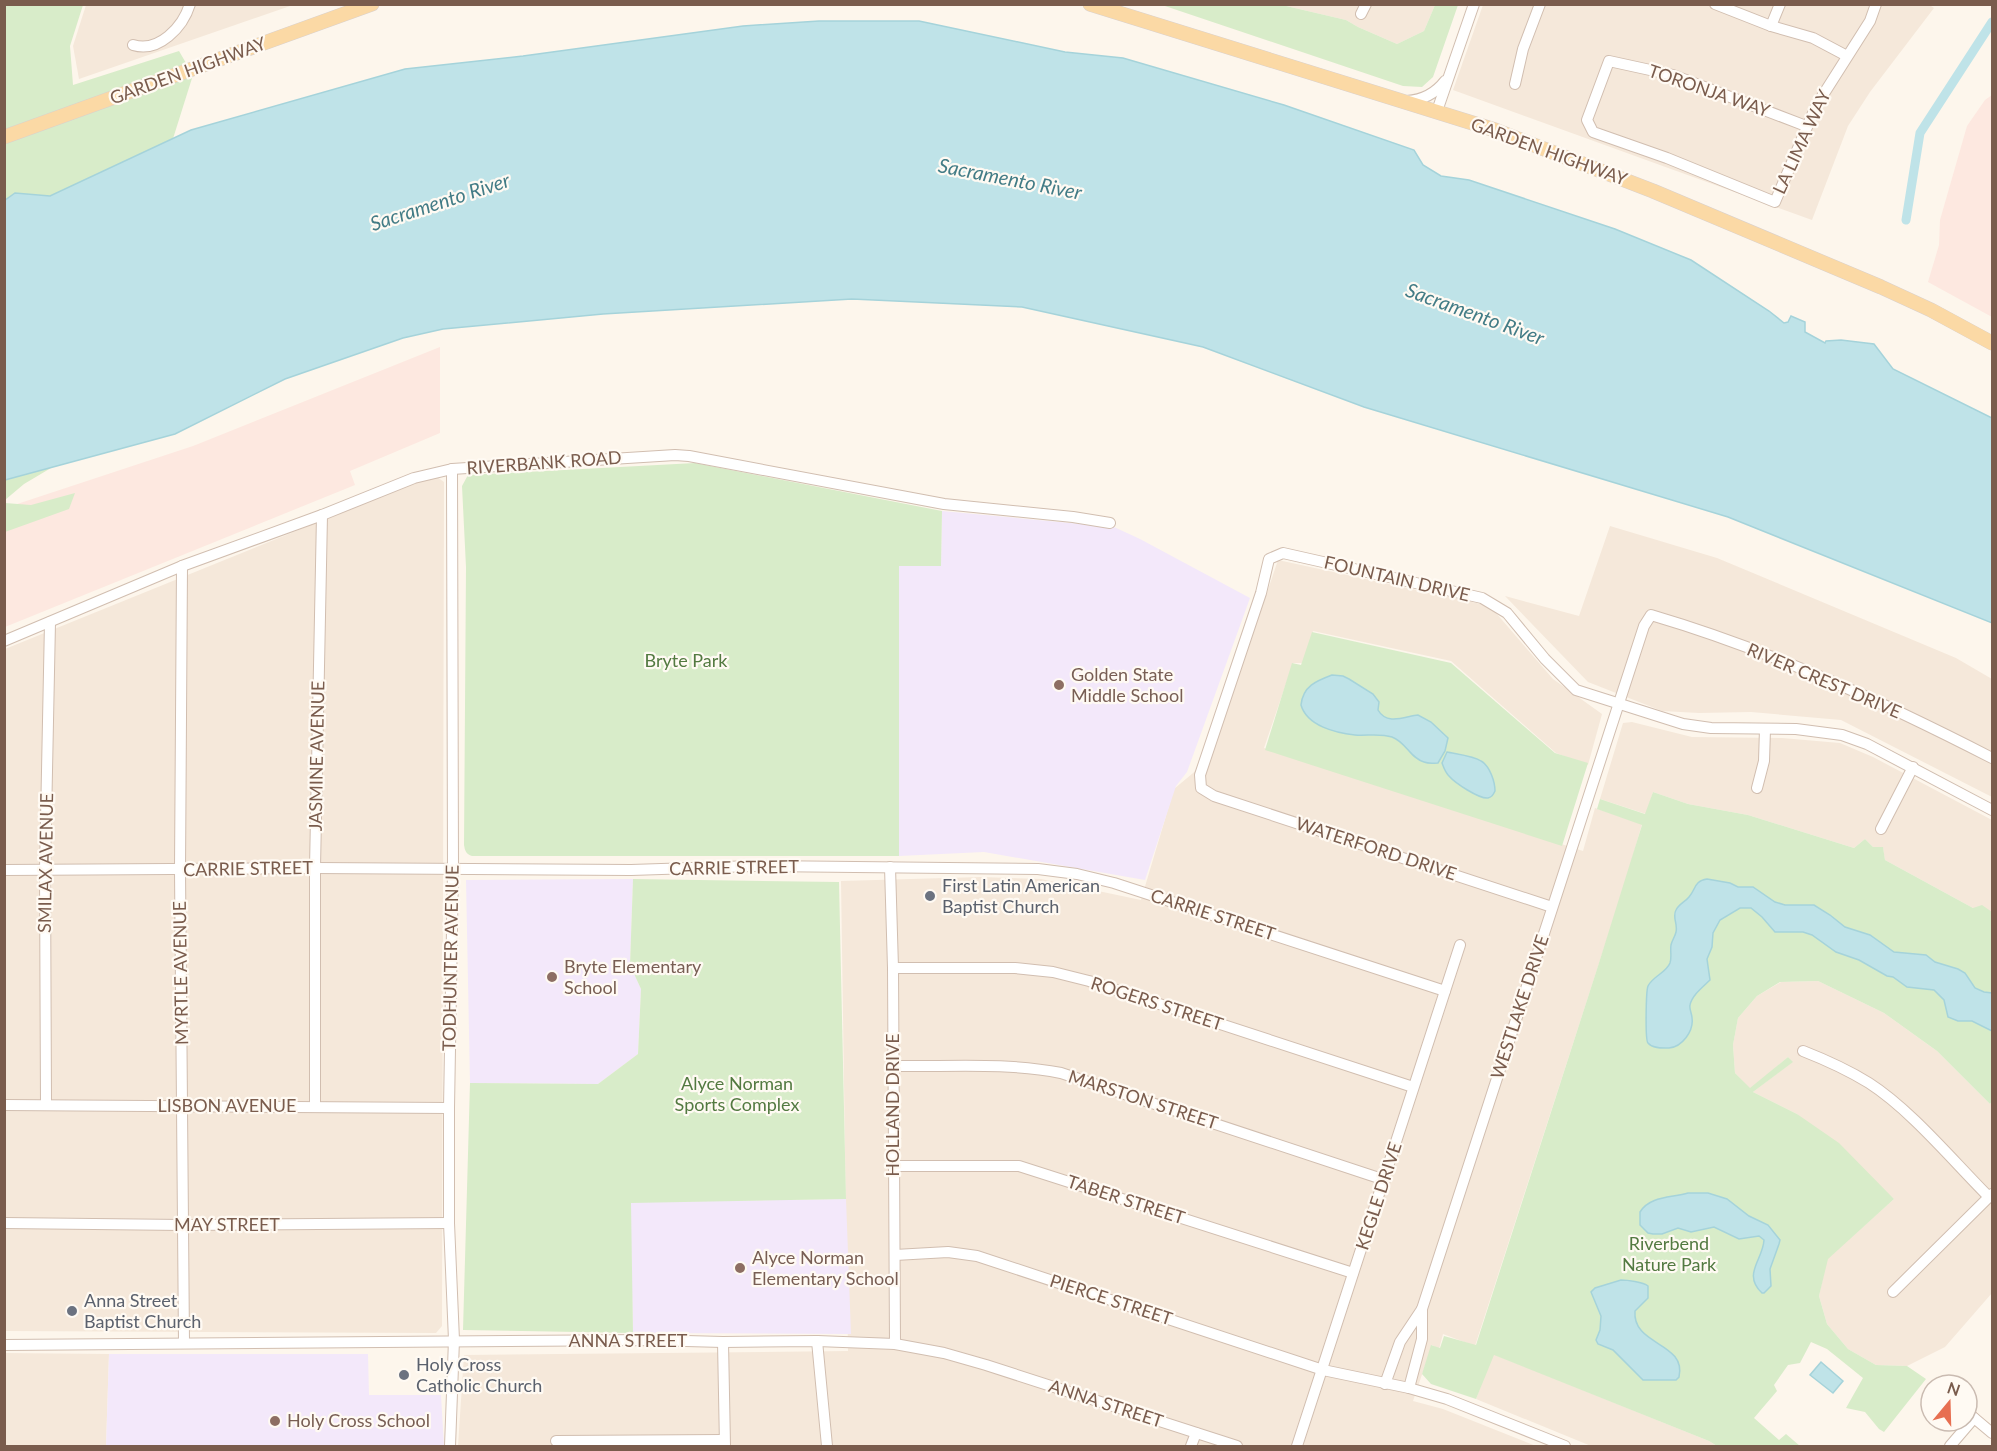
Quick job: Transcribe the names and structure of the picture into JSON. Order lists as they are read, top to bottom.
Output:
{
  "streets": {
    "main road": ["GARDEN HIGHWAY"],
    "street": [
      "TORONJA WAY",
      "LA LIMA WAY",
      "RIVERBANK ROAD",
      "FOUNTAIN DRIVE",
      "RIVER CREST DRIVE",
      "JASMINE AVENUE",
      "WATERFORD DRIVE",
      "SMILAX AVENUE",
      "CARRIE STREET",
      "TODHUNTER AVENUE",
      "MYRTLE AVENUE",
      "ROGERS STREET",
      "WESTLAKE DRIVE",
      "MARSTON STREET",
      "HOLLAND DRIVE",
      "LISBON AVENUE",
      "KEGLE DRIVE",
      "TABER STREET",
      "MAY STREET",
      "PIERCE STREET",
      "ANNA STREET"
    ]
  },
  "crossings": [
    ["TORONJA WAY", "LA LIMA WAY"],
    ["RIVERBANK ROAD", "JASMINE AVENUE"],
    ["RIVERBANK ROAD", "SMILAX AVENUE"],
    ["RIVERBANK ROAD", "TODHUNTER AVENUE"],
    ["RIVERBANK ROAD", "MYRTLE AVENUE"],
    ["FOUNTAIN DRIVE", "WATERFORD DRIVE"],
    ["FOUNTAIN DRIVE", "WESTLAKE DRIVE"],
    ["RIVER CREST DRIVE", "WESTLAKE DRIVE"],
    ["JASMINE AVENUE", "CARRIE STREET"],
    ["JASMINE AVENUE", "LISBON AVENUE"],
    ["WATERFORD DRIVE", "WESTLAKE DRIVE"],
    ["SMILAX AVENUE", "CARRIE STREET"],
    ["SMILAX AVENUE", "LISBON AVENUE"],
    ["CARRIE STREET", "TODHUNTER AVENUE"],
    ["CARRIE STREET", "MYRTLE AVENUE"],
    ["CARRIE STREET", "HOLLAND DRIVE"],
    ["CARRIE STREET", "KEGLE DRIVE"],
    ["TODHUNTER AVENUE", "LISBON AVENUE"],
    ["TODHUNTER AVENUE", "MAY STREET"],
    ["TODHUNTER AVENUE", "ANNA STREET"],
    ["MYRTLE AVENUE", "LISBON AVENUE"],
    ["MYRTLE AVENUE", "MAY STREET"],
    ["MYRTLE AVENUE", "ANNA STREET"],
    ["ROGERS STREET", "HOLLAND DRIVE"],
    ["ROGERS STREET", "KEGLE DRIVE"],
    ["WESTLAKE DRIVE", "PIERCE STREET"],
    ["MARSTON STREET", "HOLLAND DRIVE"],
    ["MARSTON STREET", "KEGLE DRIVE"],
    ["HOLLAND DRIVE", "TABER STREET"],
    ["HOLLAND DRIVE", "PIERCE STREET"],
    ["HOLLAND DRIVE", "ANNA STREET"],
    ["KEGLE DRIVE", "TABER STREET"],
    ["KEGLE DRIVE", "PIERCE STREET"]
  ],
  "water": ["Sacramento River"],
  "parks": ["Bryte Park", "Alyce Norman Sports Complex", "Riverbend Nature Park"],
  "places": [
    "Golden State Middle School",
    "First Latin American Baptist Church",
    "Bryte Elementary School",
    "Alyce Norman Elementary School",
    "Anna Street Baptist Church",
    "Holy Cross Catholic Church",
    "Holy Cross School"
  ],
  "north": "top"
}
